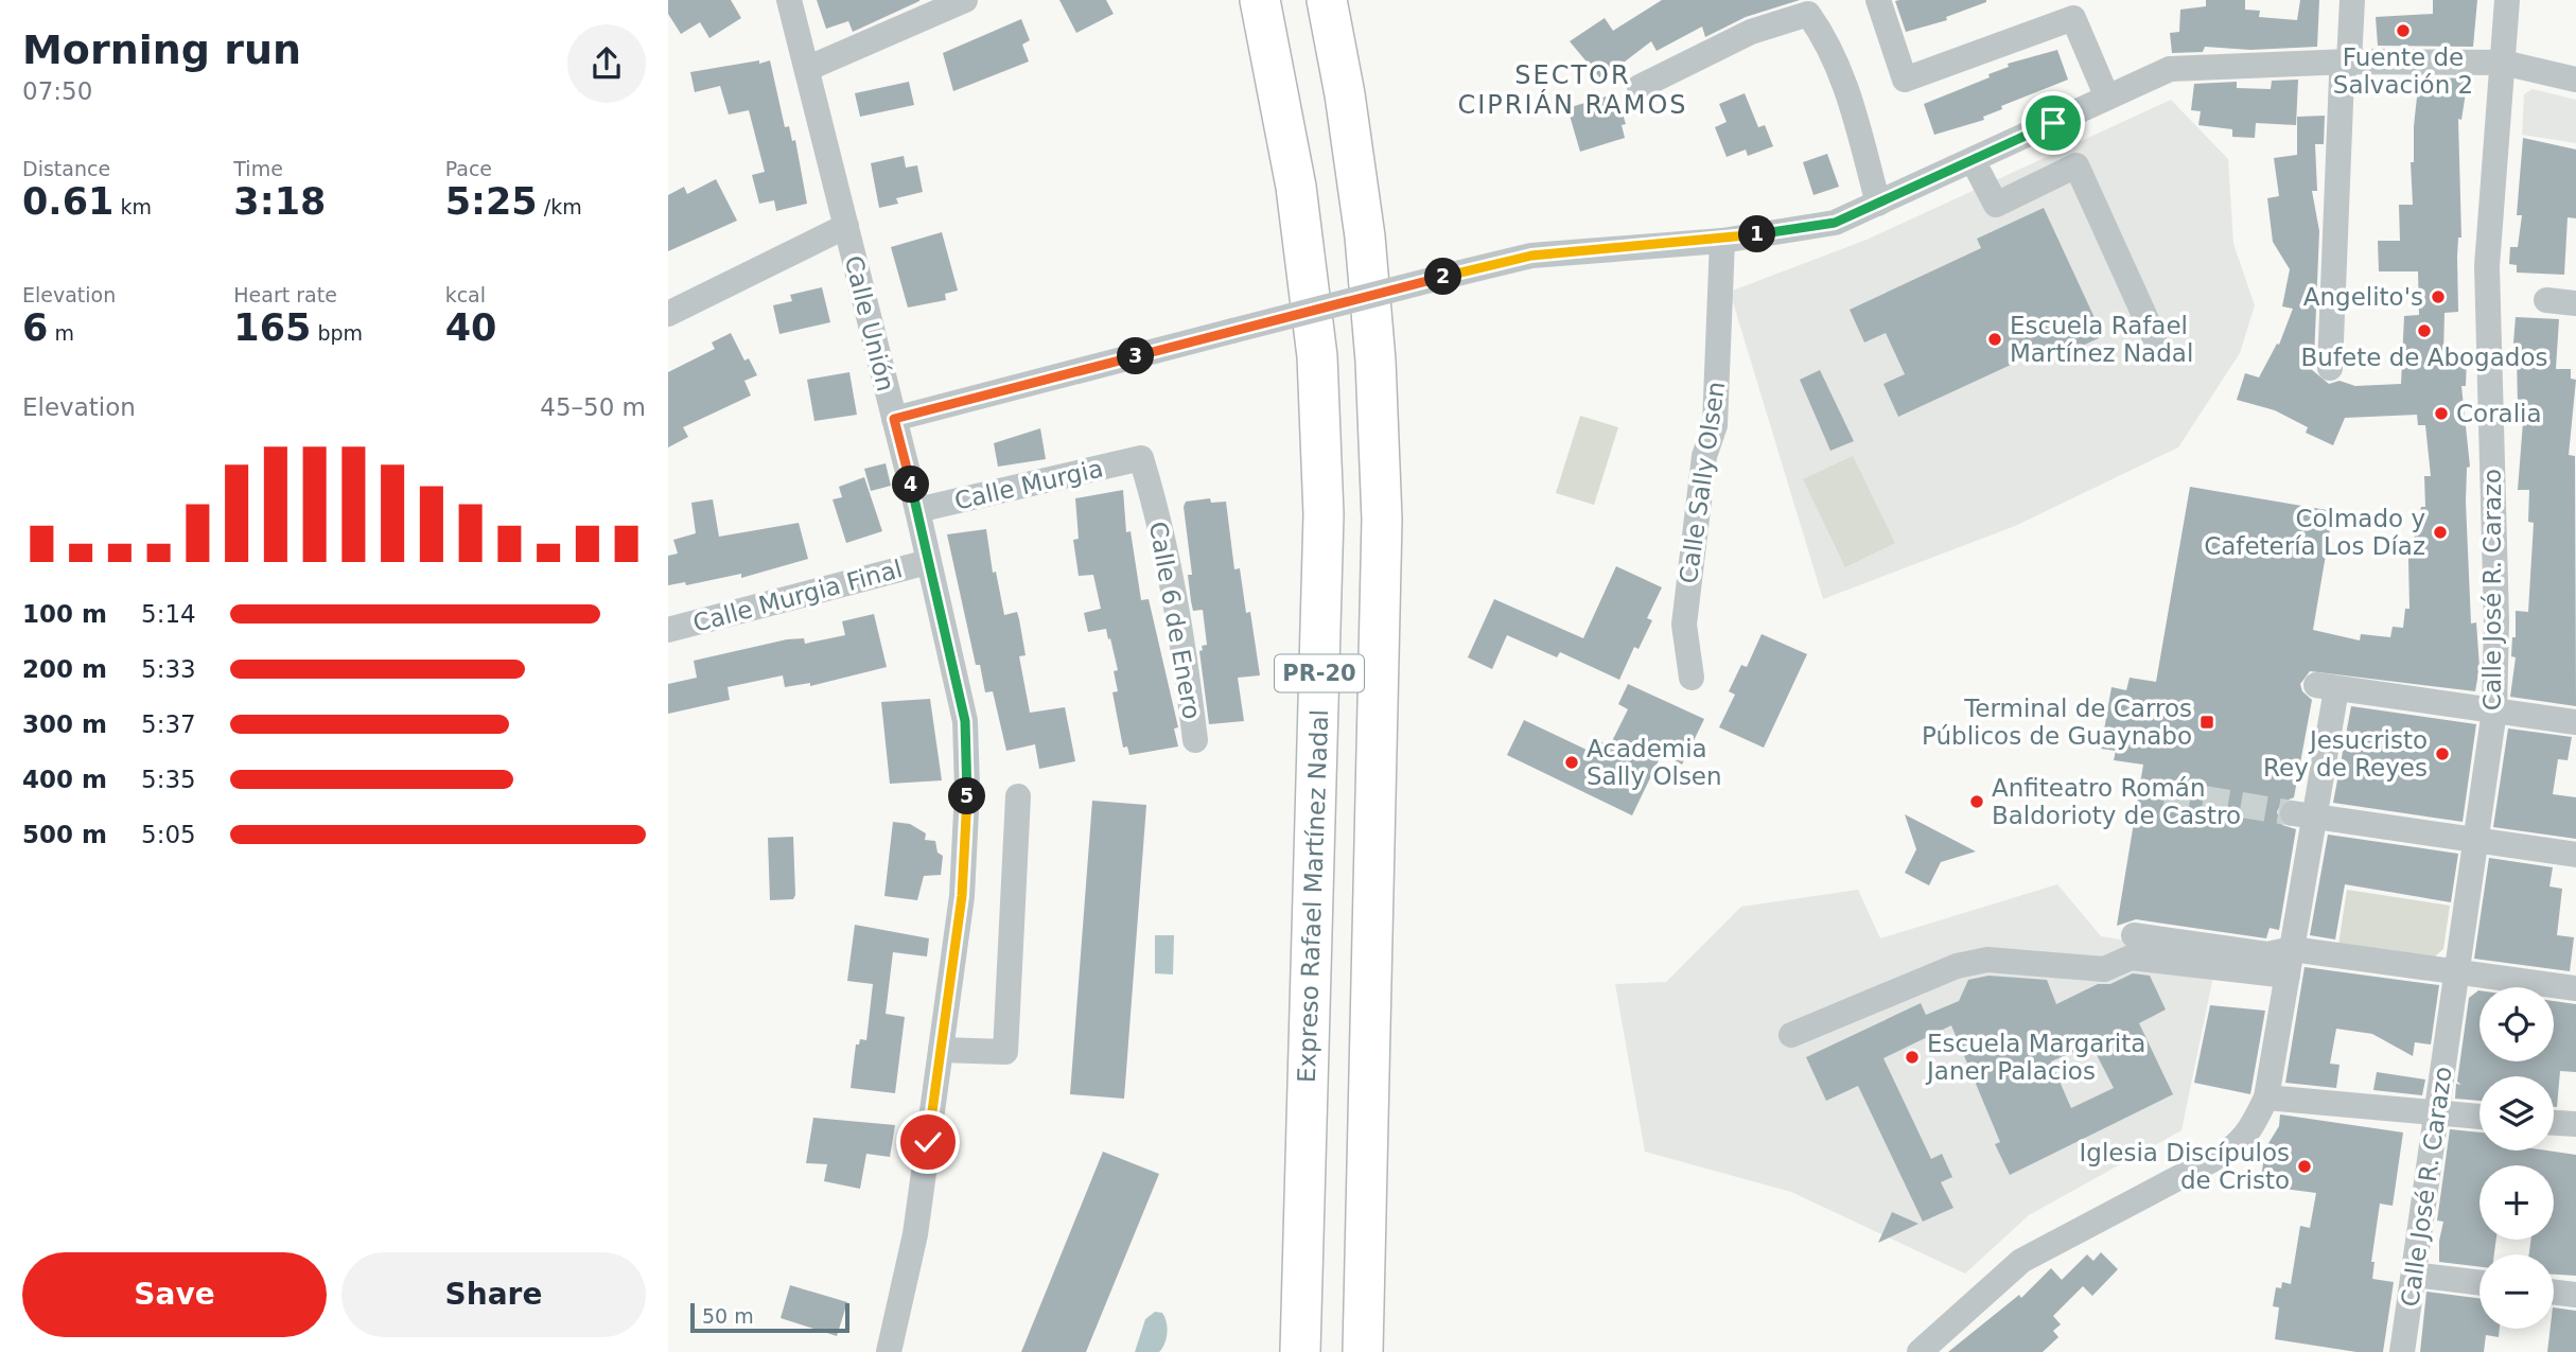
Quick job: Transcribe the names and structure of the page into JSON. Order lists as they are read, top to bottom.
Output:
{
  "streets": {
    "highway": ["PR-20", "Expreso Rafael Martínez Nadal"],
    "street": [
      "Calle Unión",
      "Calle Sally Olsen",
      "Calle Murgia",
      "Calle José R. Carazo",
      "Calle Murgia Final",
      "Calle 6 de Enero"
    ]
  },
  "crossings": [
    ["Calle Unión", "Calle Murgia"],
    ["Calle Unión", "Calle Murgia Final"],
    ["Calle Murgia", "Calle 6 de Enero"]
  ],
  "districts": ["SECTOR CIPRIÁN RAMOS"],
  "places": {
    "other": [
      "Fuente de Salvación 2",
      "Angelito's",
      "Bufete de Abogados",
      "Escuela Rafael Martínez Nadal",
      "Coralia",
      "Colmado y Cafetería Los Díaz",
      "Jesucristo Rey de Reyes",
      "Academia Sally Olsen",
      "Anfiteatro Román Baldorioty de Castro",
      "Escuela Margarita Janer Palacios",
      "Iglesia Discípulos de Cristo"
    ],
    "transit": ["Terminal de Carros Públicos de Guaynabo"]
  },
  "scale_bar": "50 m",
  "page": {
    "heading": ["Morning run", "07:50"],
    "stats": [
      ["Distance", "0.61 km"],
      ["Time", "3:18"],
      ["Pace", "5:25 /km"],
      ["Elevation", "6 m"],
      ["Heart rate", "165 bpm"],
      ["kcal", "40"]
    ],
    "pins": [
      "1",
      "2",
      "3",
      "4",
      "5"
    ],
    "chart": ["Elevation", "45–50 m"],
    "list": [
      {
        "name": "100 m",
        "note": "5:14"
      },
      {
        "name": "200 m",
        "note": "5:33"
      },
      {
        "name": "300 m",
        "note": "5:37"
      },
      {
        "name": "400 m",
        "note": "5:35"
      },
      {
        "name": "500 m",
        "note": "5:05"
      }
    ],
    "map_buttons": ["+", "−"],
    "buttons": ["Save", "Share"],
    "scale": "50 m"
  }
}
